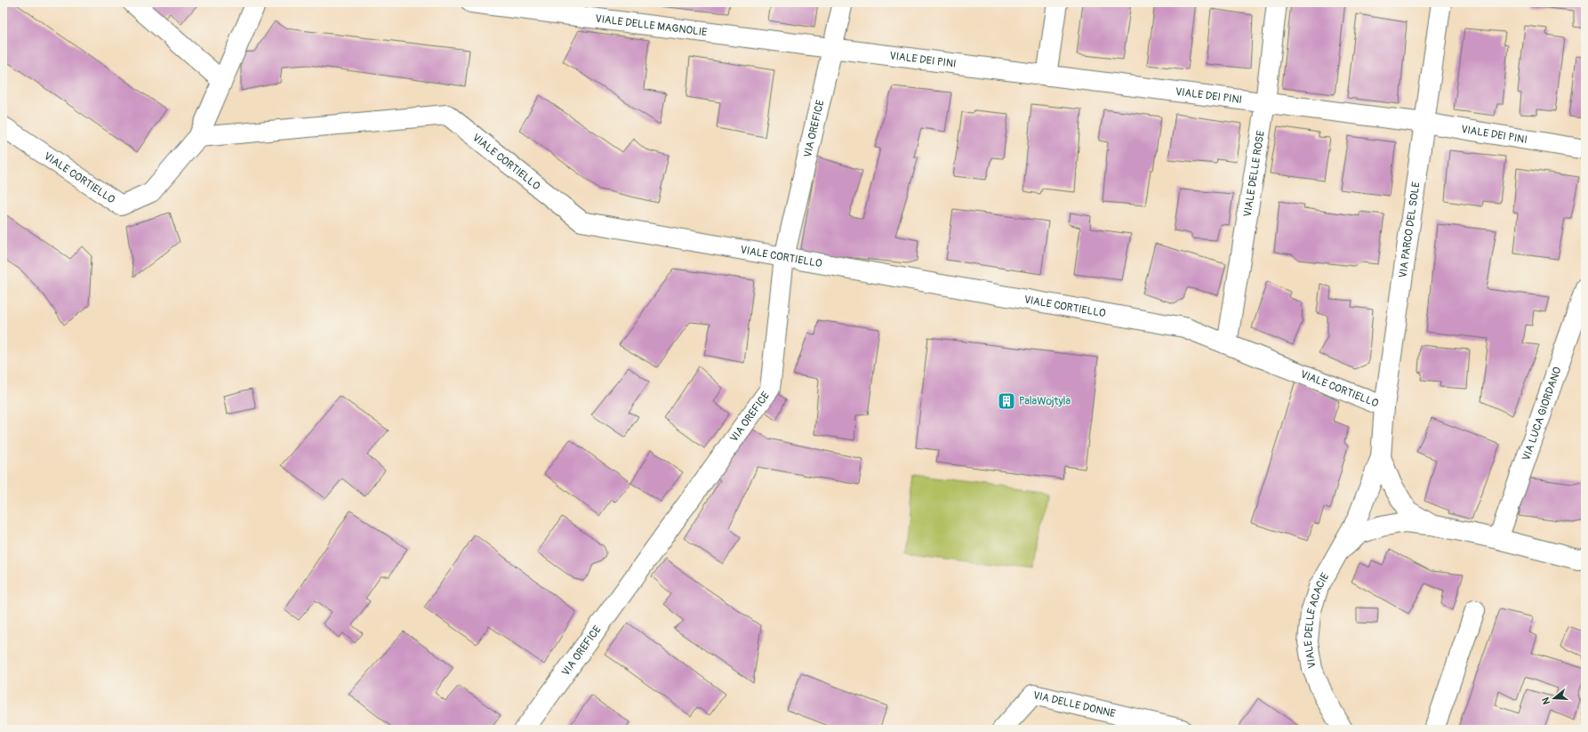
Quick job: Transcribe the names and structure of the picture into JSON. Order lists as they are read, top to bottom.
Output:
{
  "streets": {
    "street": [
      "VIALE DELLE MAGNOLIE",
      "VIALE DEI PINI",
      "VIA OREFICE",
      "VIALE CORTIELLO",
      "VIALE DELLE ROSE",
      "VIA PARCO DEL SOLE",
      "VIA LUCA GIORDANO",
      "VIALE DELLE ACACIE",
      "VIA DELLE DONNE"
    ]
  },
  "crossings": [
    ["VIALE DELLE MAGNOLIE", "VIALE DEI PINI"],
    ["VIALE DELLE MAGNOLIE", "VIA OREFICE"],
    ["VIALE DEI PINI", "VIA OREFICE"],
    ["VIALE DEI PINI", "VIALE DELLE ROSE"],
    ["VIALE DEI PINI", "VIA PARCO DEL SOLE"],
    ["VIA OREFICE", "VIALE CORTIELLO"],
    ["VIALE CORTIELLO", "VIALE DELLE ROSE"],
    ["VIALE CORTIELLO", "VIA PARCO DEL SOLE"],
    ["VIA PARCO DEL SOLE", "VIALE DELLE ACACIE"],
    ["VIA LUCA GIORDANO", "VIALE DELLE ACACIE"]
  ],
  "places": {
    "building": ["PalaWojtyla"]
  },
  "north": "left"
}
